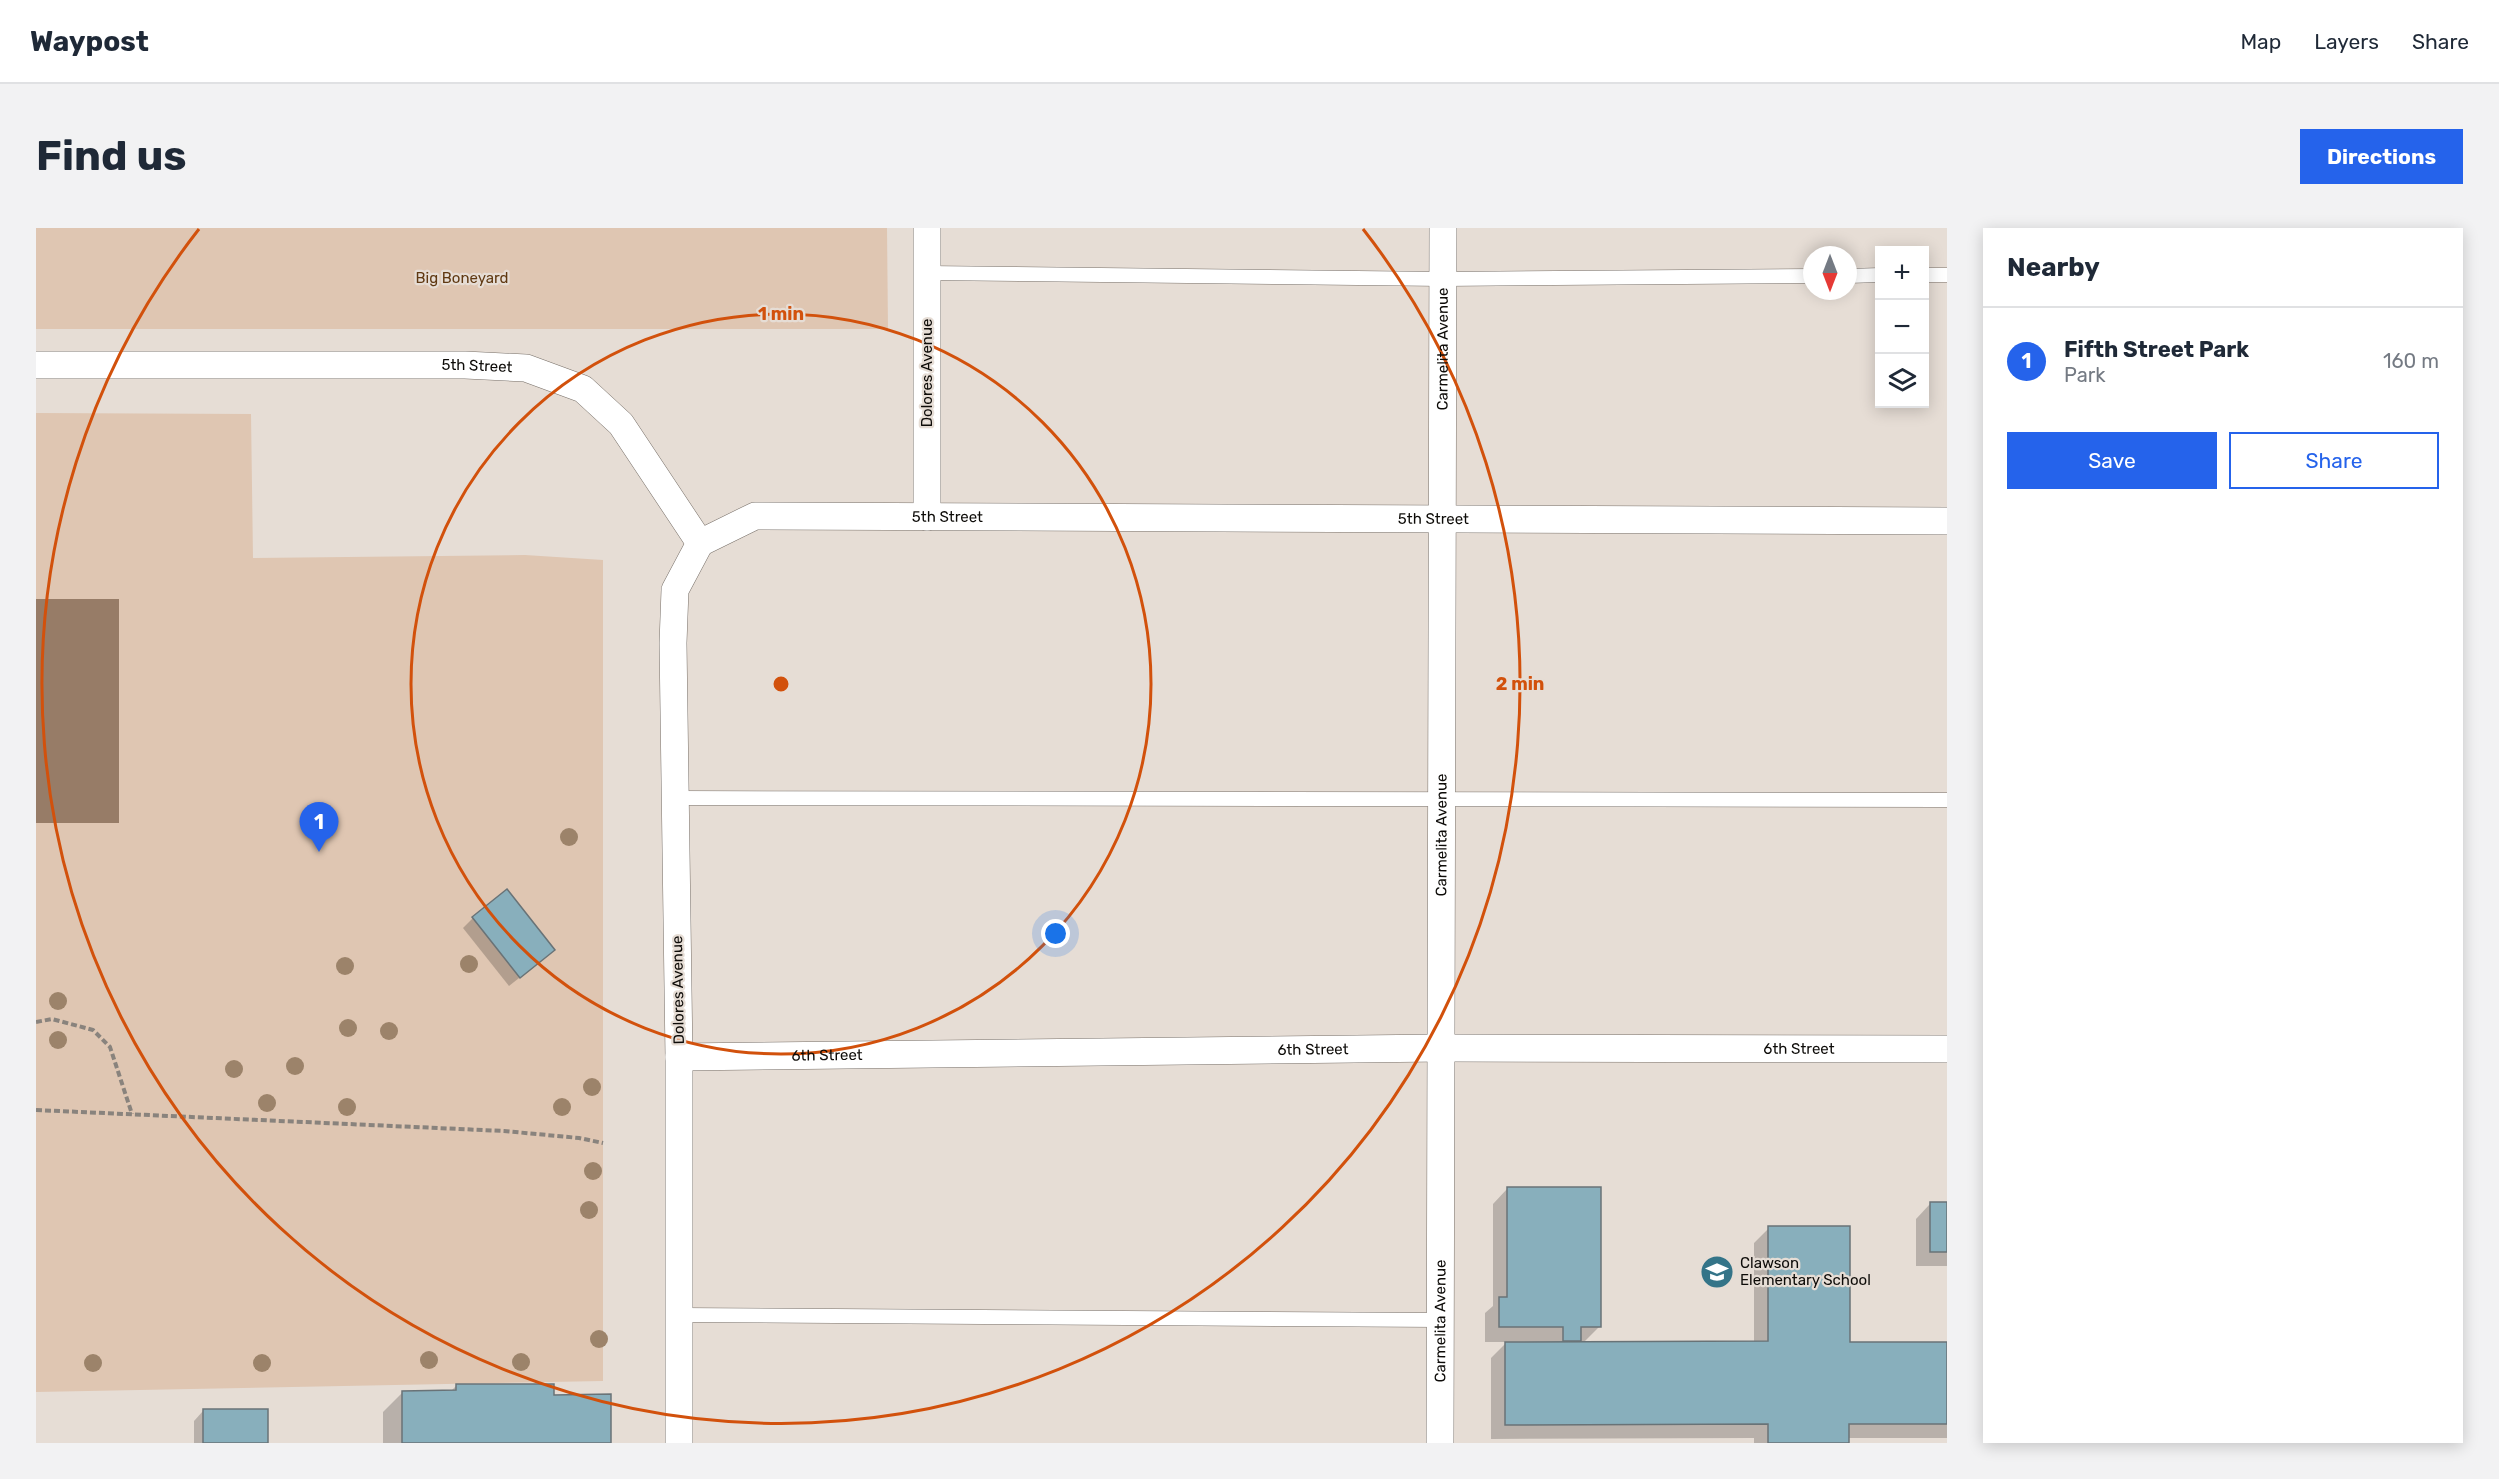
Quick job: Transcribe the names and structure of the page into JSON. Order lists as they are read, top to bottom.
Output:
{
  "streets": {
    "street": [
      "Carmelita Avenue",
      "5th Street",
      "Dolores Avenue",
      "6th Street"
    ]
  },
  "crossings": [
    ["Carmelita Avenue", "5th Street"],
    ["Carmelita Avenue", "6th Street"],
    ["5th Street", "Dolores Avenue"],
    ["Dolores Avenue", "6th Street"]
  ],
  "parks": ["Big Boneyard"],
  "places": {
    "school or university": ["Clawson Elementary School"]
  },
  "north": "bottom",
  "page": {
    "header": "Waypost",
    "nav": ["Map", "Layers", "Share"],
    "buttons": [
      "Directions",
      ["Save", "Share"]
    ],
    "title": "Find us",
    "heading": "Nearby",
    "map_buttons": ["+", "−"],
    "list": [
      {
        "mark": "1",
        "name": "Fifth Street Park",
        "note": "Park",
        "value": "160 m"
      }
    ],
    "pins": "1"
  },
  "rings": ["1 min", "2 min"]
}
